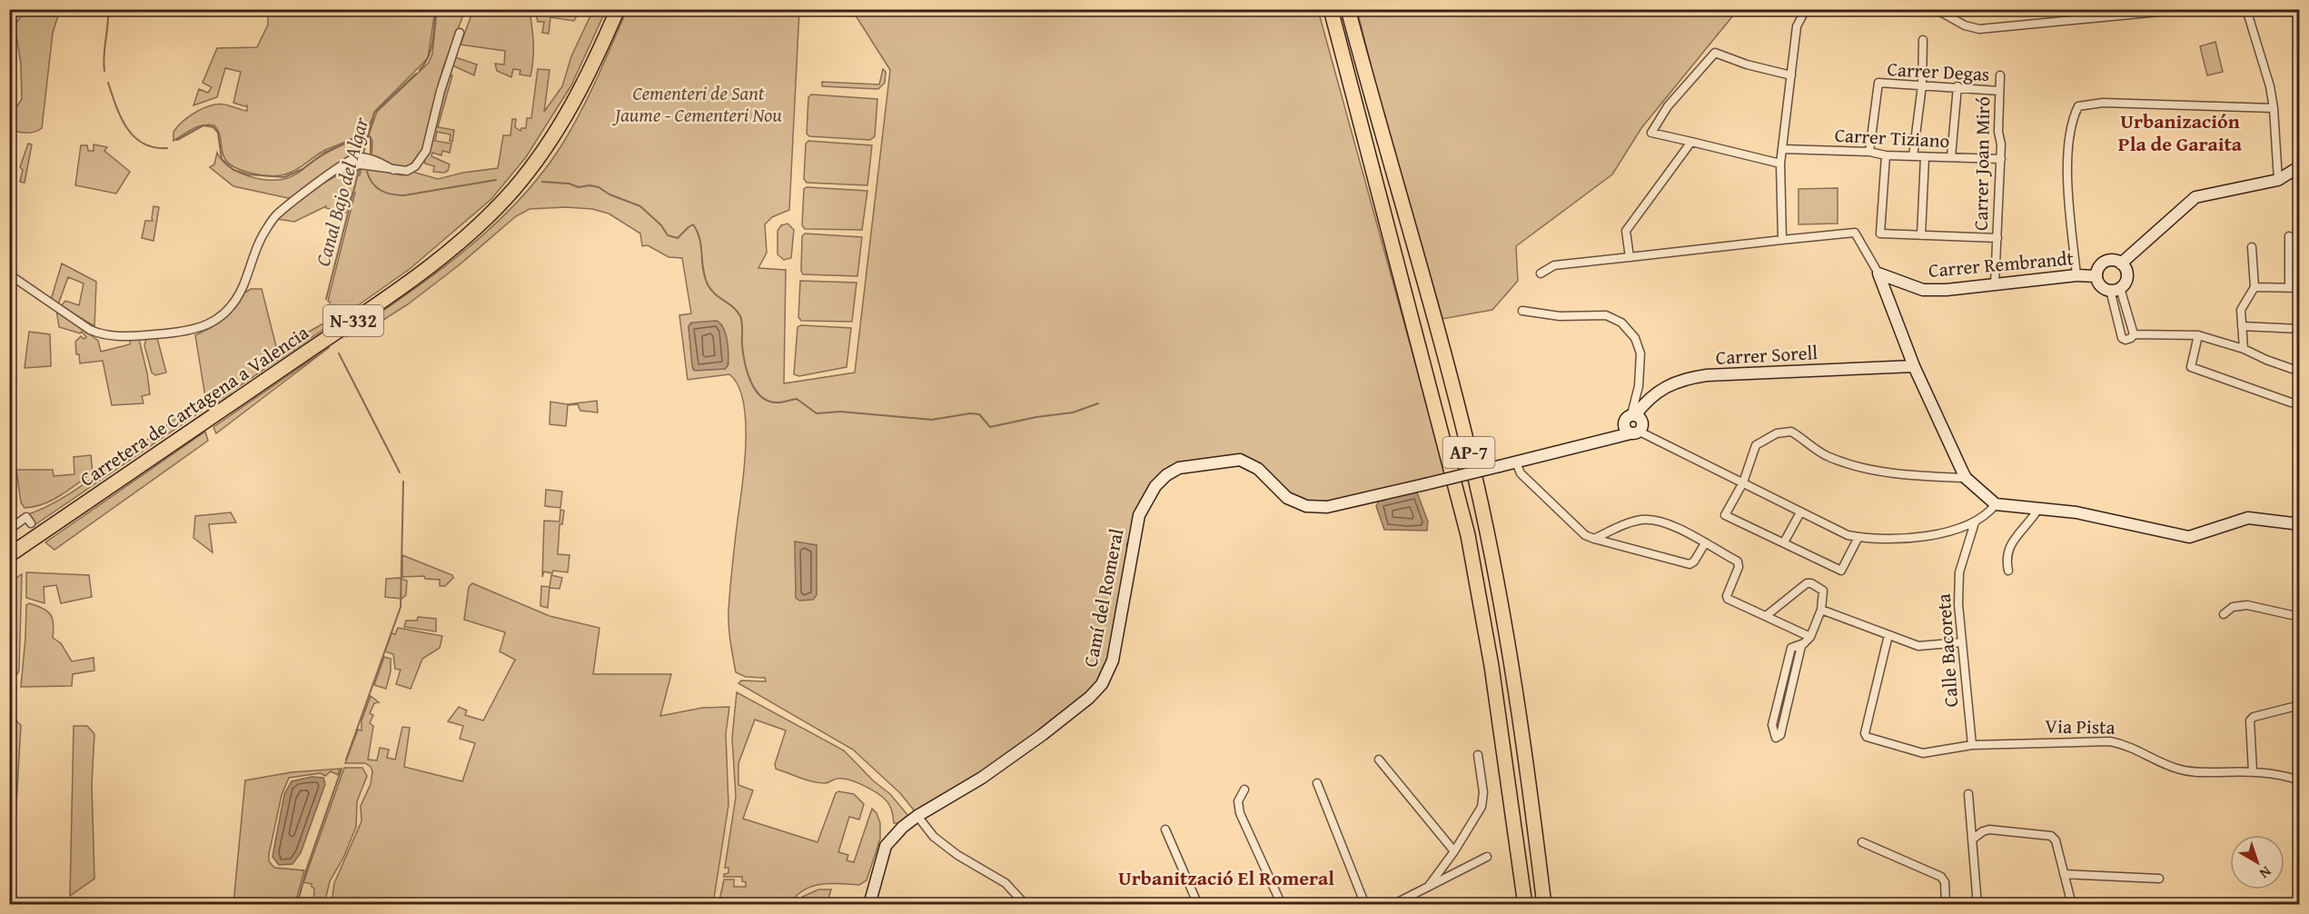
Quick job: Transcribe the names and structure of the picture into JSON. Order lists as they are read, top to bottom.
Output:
{
  "streets": {
    "highway": ["N-332", "Carretera de Cartagena a Valencia", "AP-7"],
    "street": [
      "Carrer Degas",
      "Carrer Tiziano",
      "Carrer Joan Miró",
      "Carrer Rembrandt",
      "Carrer Sorell",
      "Camí del Romeral",
      "Calle Bacoreta",
      "Via Pista"
    ]
  },
  "crossings": [
    ["Carrer Degas", "Carrer Tiziano"],
    ["Carrer Degas", "Carrer Joan Miró"],
    ["Carrer Tiziano", "Carrer Joan Miró"],
    ["Carrer Joan Miró", "Carrer Rembrandt"],
    ["Carrer Sorell", "Camí del Romeral"],
    ["Calle Bacoreta", "Via Pista"]
  ],
  "districts": ["Urbanización Pla de Garaita", "Urbanització El Romeral"],
  "water": ["Canal Bajo del Algar"],
  "parks": ["Cementeri de Sant Jaume - Cementeri Nou"],
  "north": "bottom right"
}
